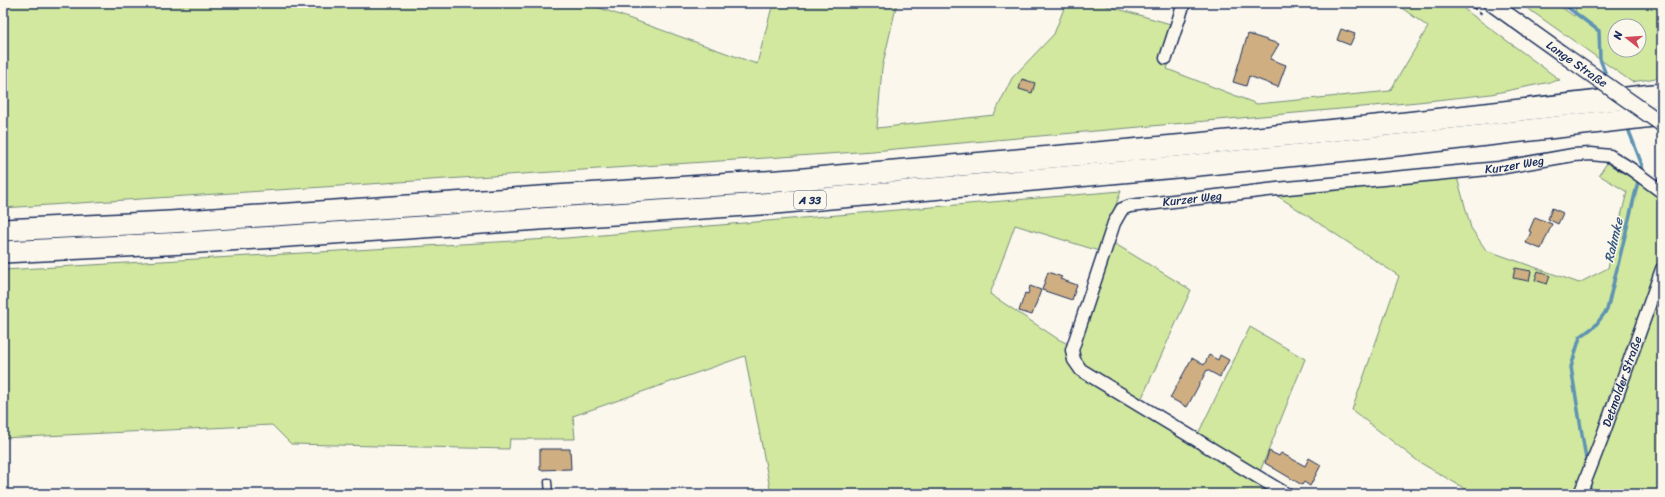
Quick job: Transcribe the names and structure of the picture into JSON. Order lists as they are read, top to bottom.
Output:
{
  "streets": {
    "highway": ["A 33"],
    "street": ["Lange Straße", "Kurzer Weg", "Detmolder Straße"]
  },
  "water": ["Rahmke"],
  "north": "left"
}
